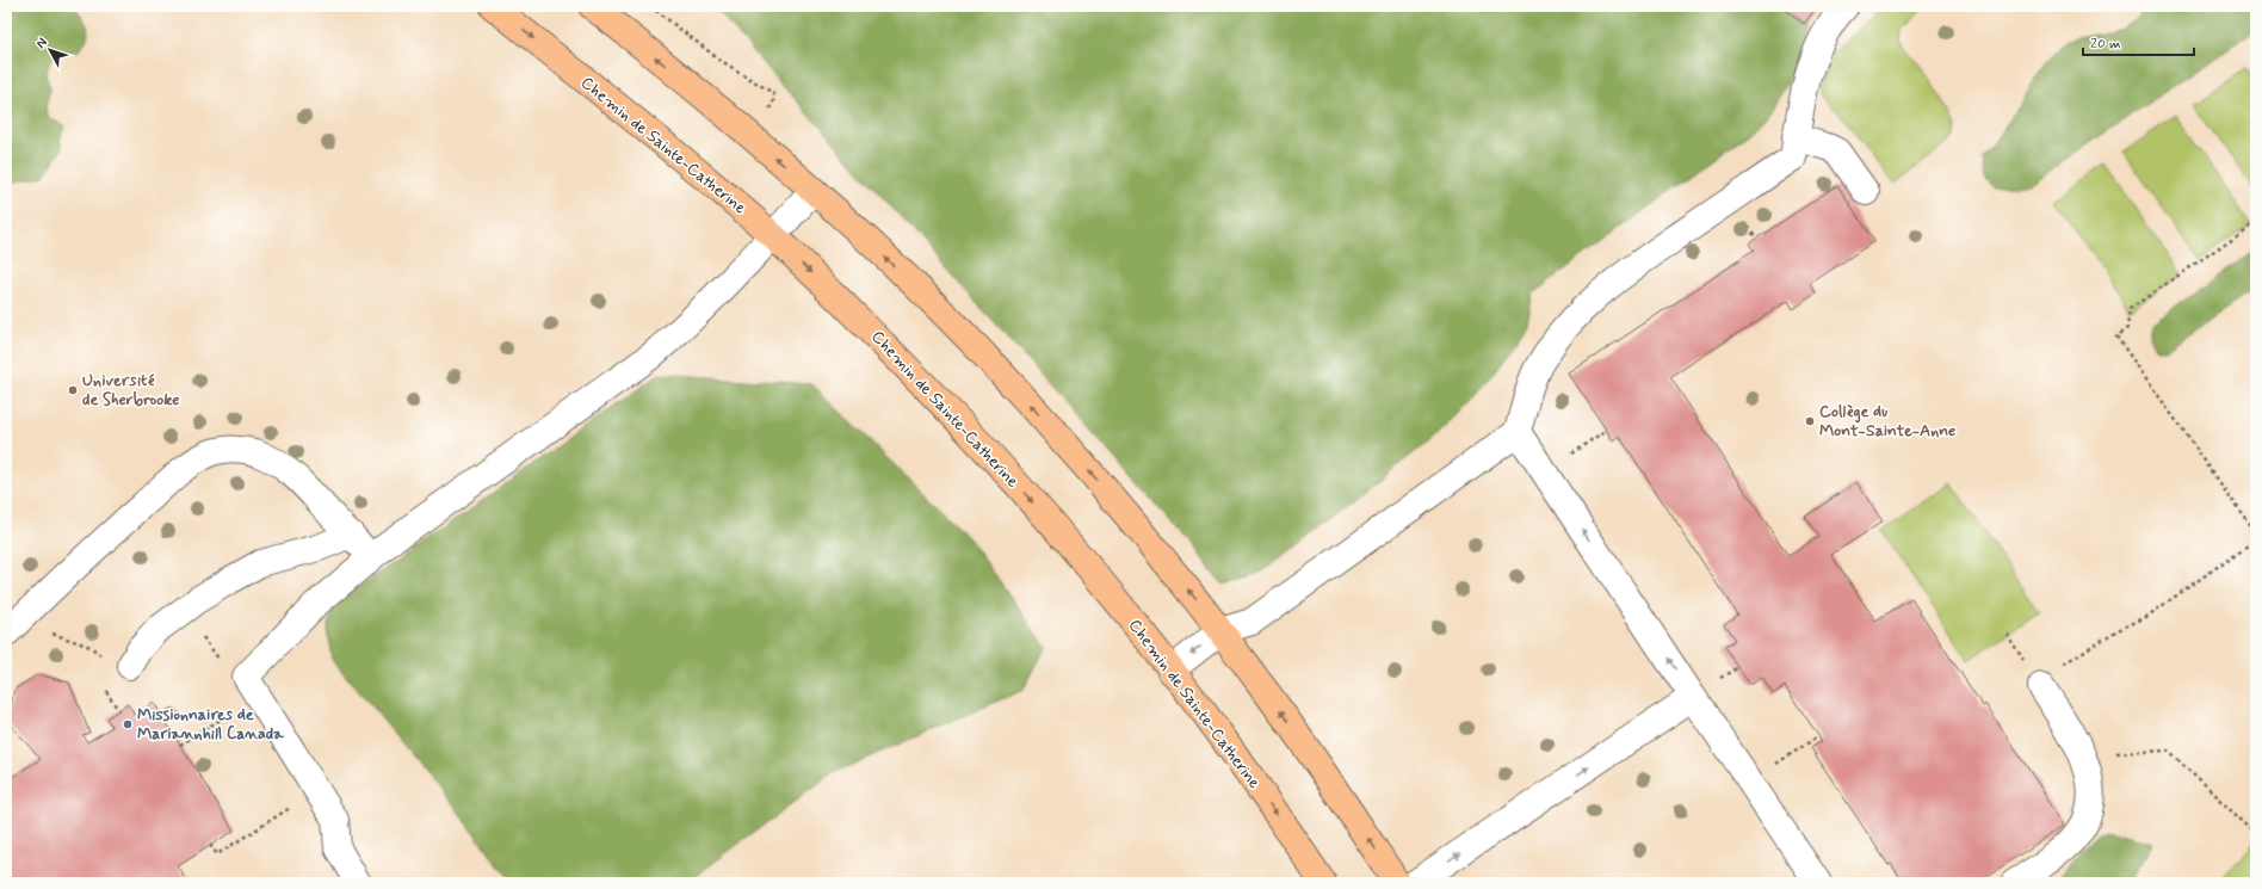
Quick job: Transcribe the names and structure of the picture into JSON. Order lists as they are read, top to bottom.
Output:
{
  "streets": {
    "main road": ["Chemin de Sainte-Catherine"]
  },
  "places": ["Université de Sherbrooke", "Collège du Mont-Sainte-Anne", "Missionnaires de Mariannhill Canada"],
  "scale_bar": "20 m",
  "north": "top left"
}
